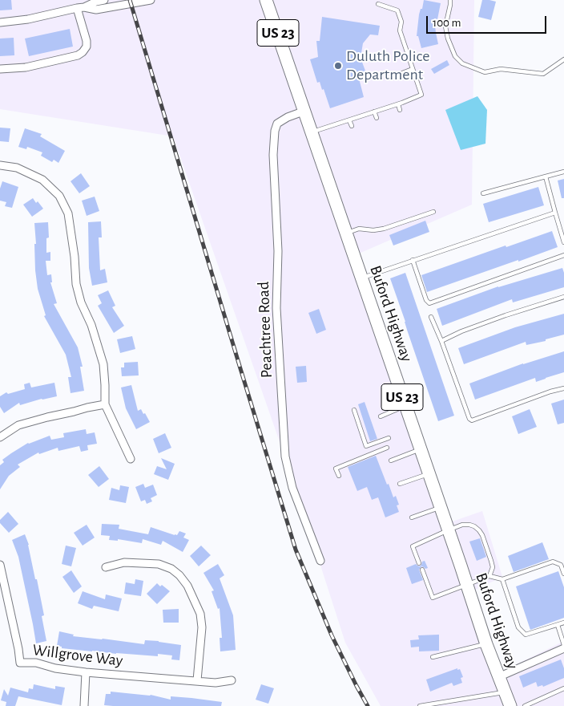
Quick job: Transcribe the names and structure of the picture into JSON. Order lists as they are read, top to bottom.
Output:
{
  "streets": {
    "main road": ["US 23", "Buford Highway"],
    "street": ["Peachtree Road", "Willgrove Way"]
  },
  "crossings": [
    ["Buford Highway", "Peachtree Road"]
  ],
  "places": ["Duluth Police Department"],
  "scale_bar": "100 m"
}
